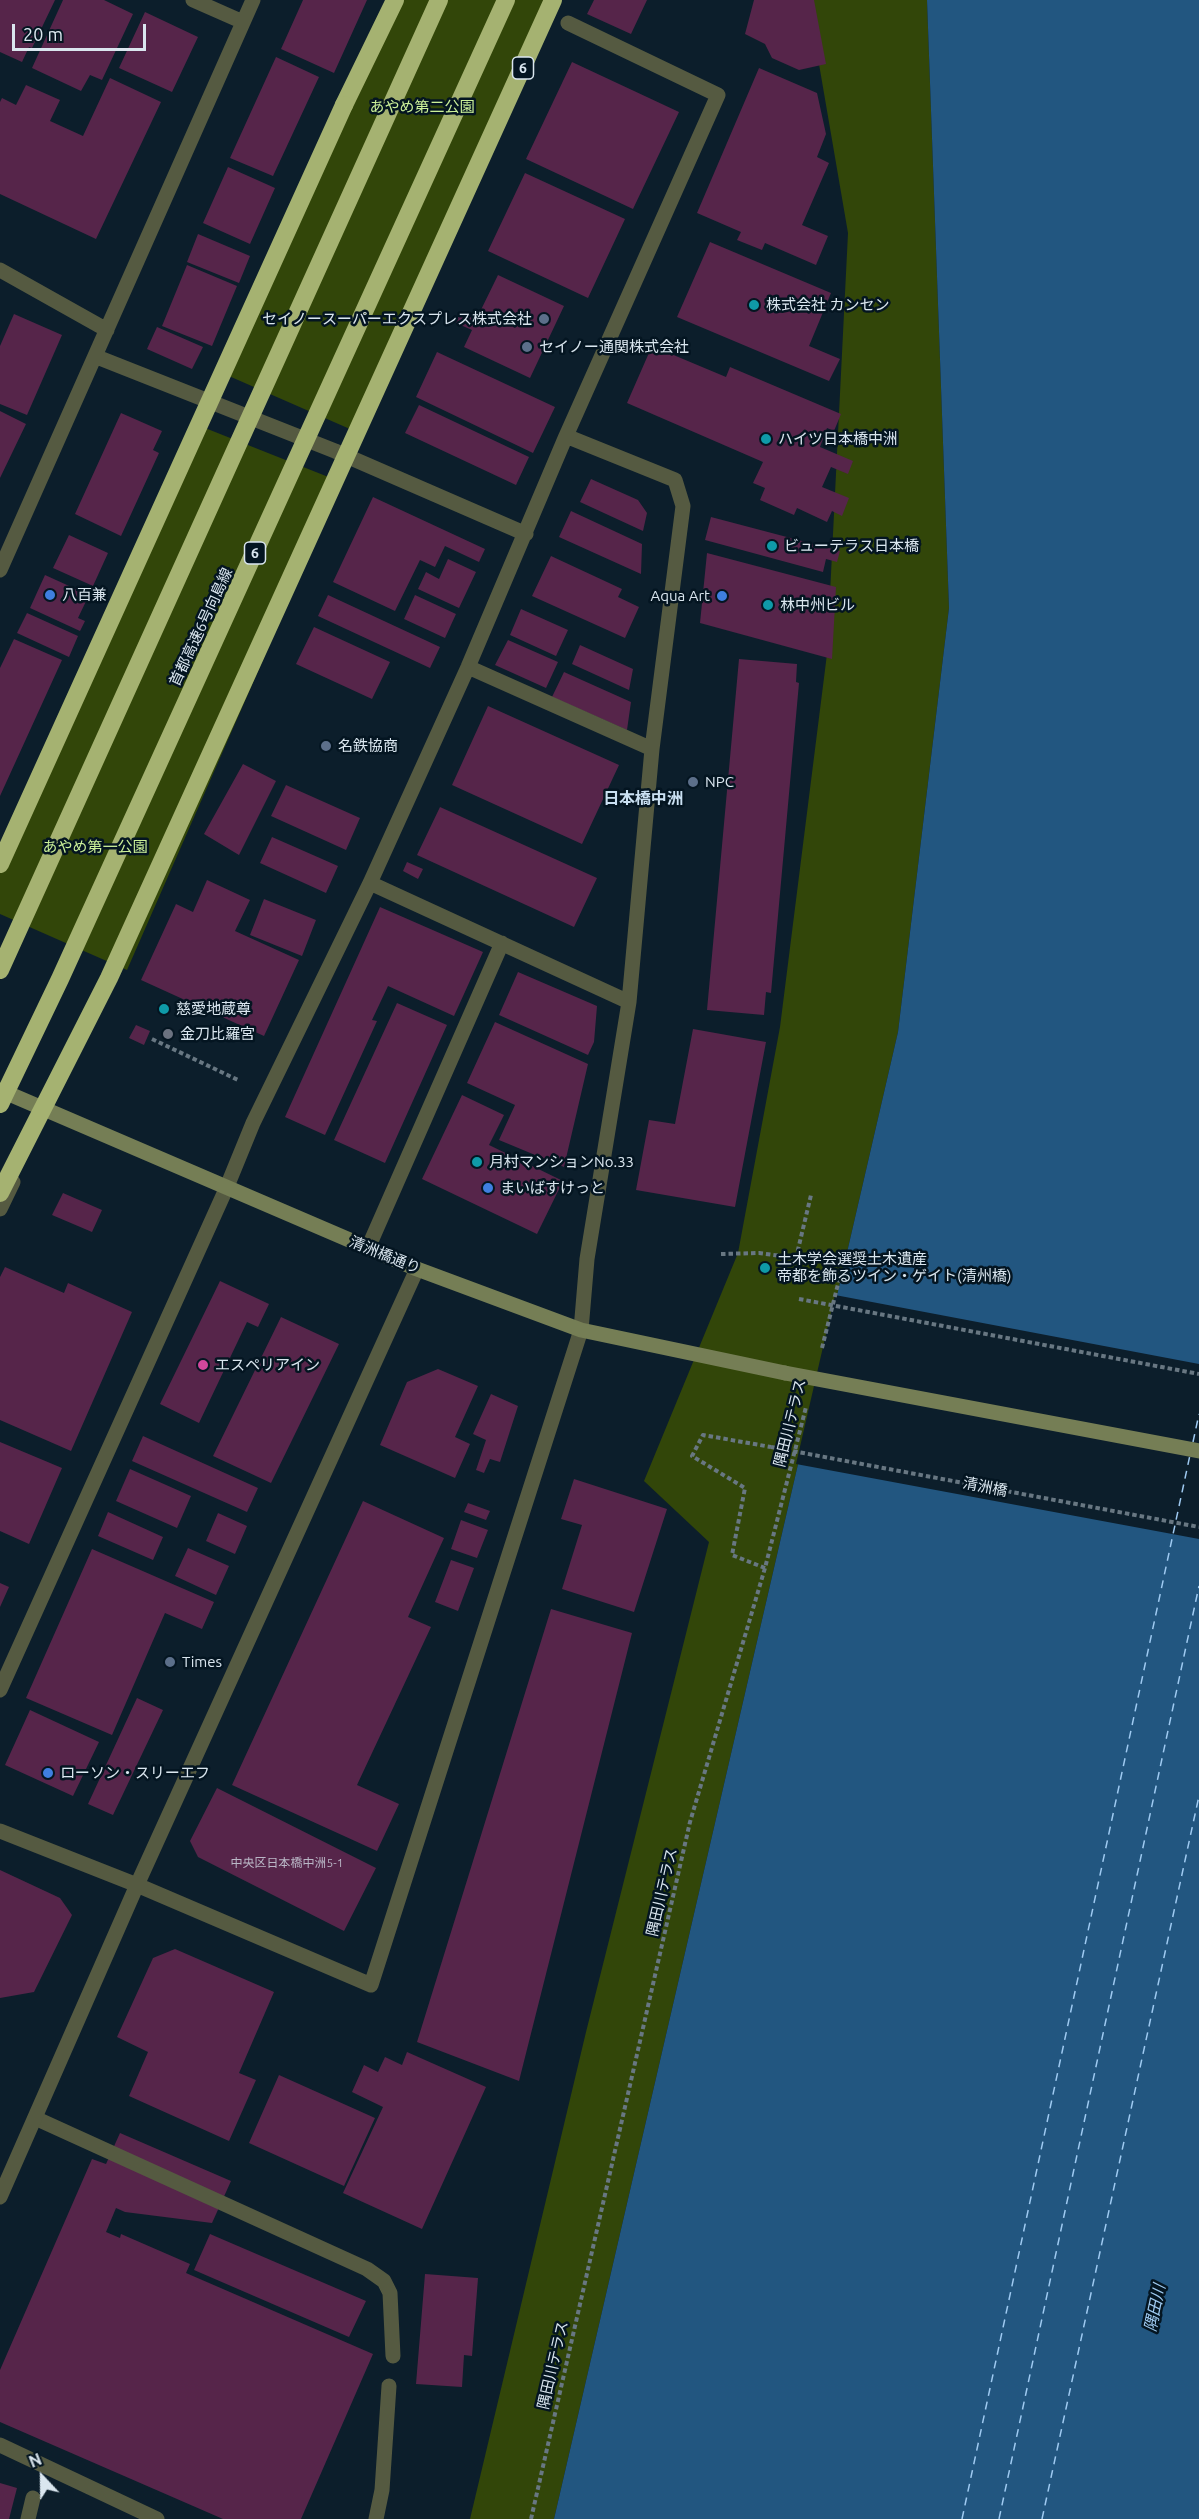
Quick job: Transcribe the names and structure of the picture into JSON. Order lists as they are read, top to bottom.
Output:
{
  "streets": {
    "highway": ["6", "首都高速6号向島線"],
    "main road": ["清洲橋通り"],
    "path": ["隅田川テラス", "清洲橋"]
  },
  "crossings": [
    ["隅田川テラス", "清洲橋"]
  ],
  "districts": ["日本橋中洲"],
  "water": ["隅田川"],
  "parks": ["あやめ第二公園", "あやめ第一公園"],
  "places": [
    "株式会社 カンセン",
    "セイノースーパーエクスプレス株式会社",
    "セイノー通関株式会社",
    "ハイツ日本橋中洲",
    "ビューテラス日本橋",
    "八百兼",
    "Aqua Art",
    "林中州ビル",
    "名鉄協商",
    "NPC",
    "慈愛地蔵尊",
    "金刀比羅宮",
    "月村マンションNo.33",
    "まいばすけっと",
    "土木学会選奨土木遺産 帝都を飾るツイン・ゲイト(清州橋)",
    "エスペリアイン",
    "Times",
    "ローソン・スリーエフ"
  ],
  "house_numbers": ["中央区日本橋中洲5-1"],
  "scale_bar": "20 m",
  "north": "top"
}
